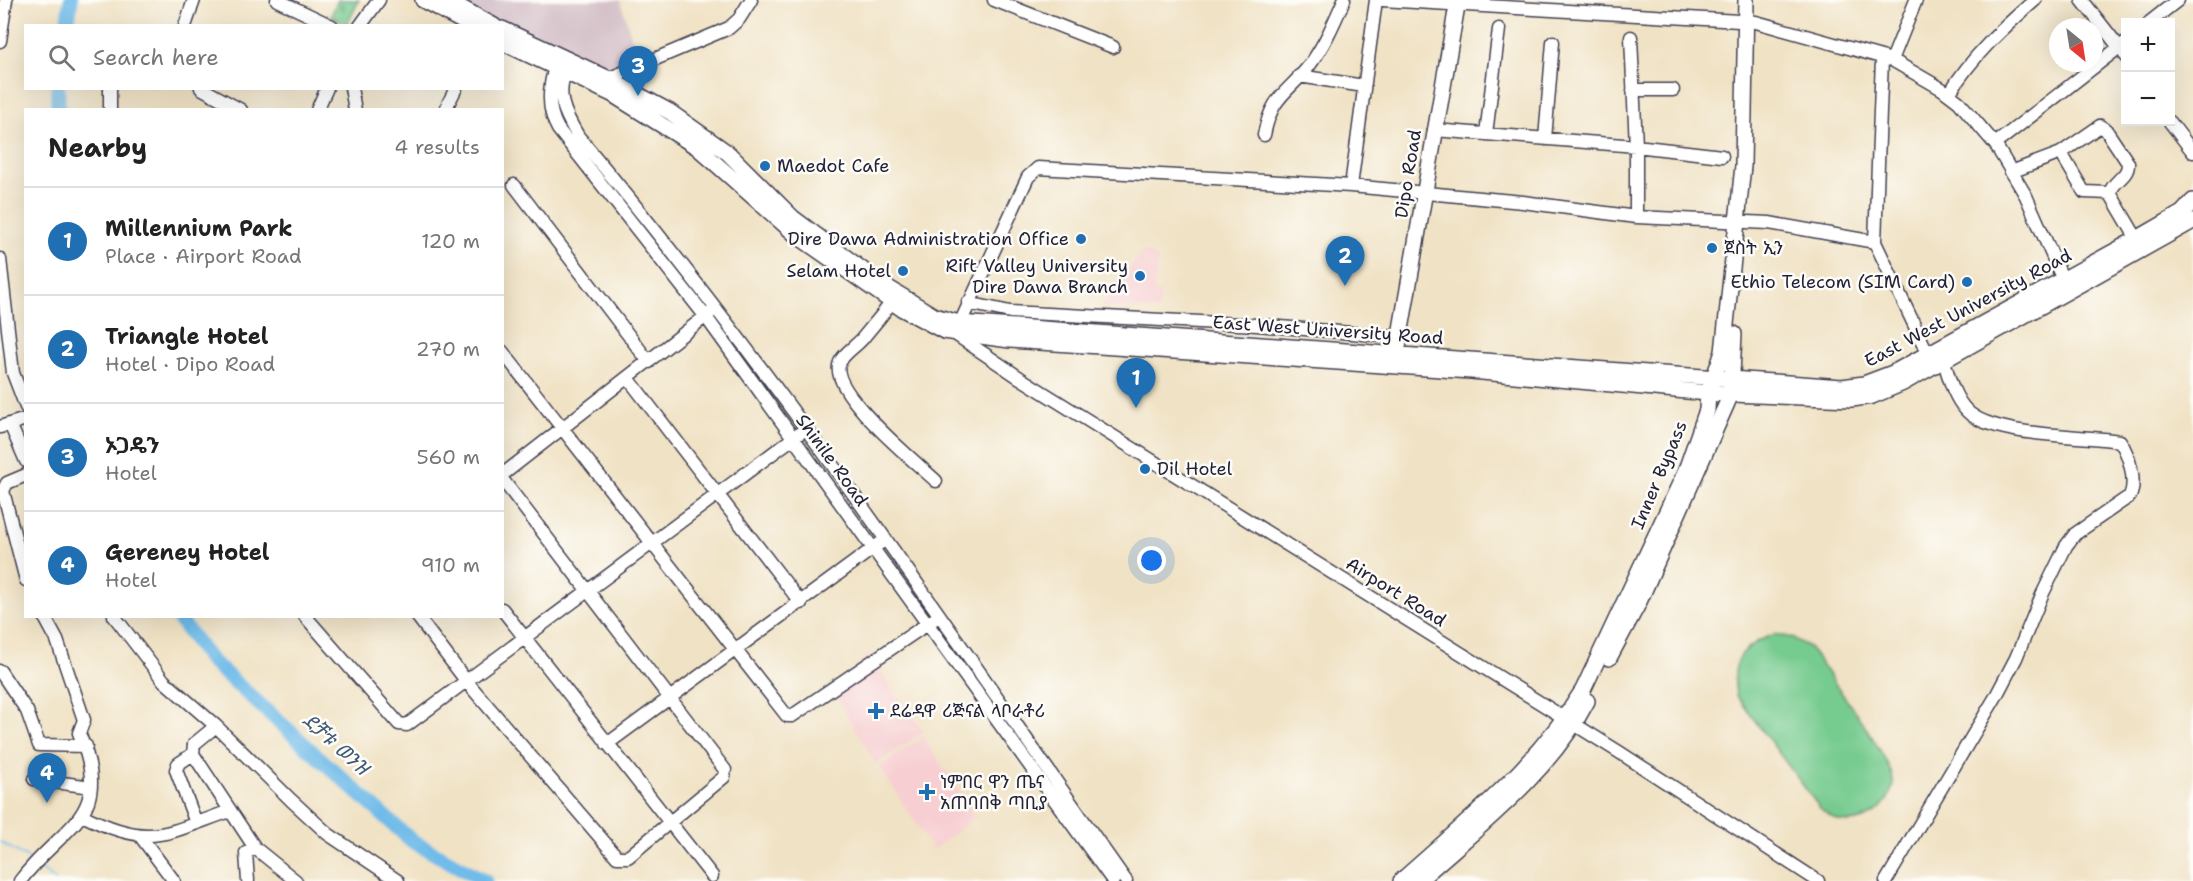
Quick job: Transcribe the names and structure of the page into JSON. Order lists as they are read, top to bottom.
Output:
{
  "streets": {
    "main road": ["Dipo Road", "East West University Road", "Inner Bypass"],
    "street": ["Shinile Road", "Airport Road"]
  },
  "crossings": [
    ["Dipo Road", "East West University Road"],
    ["East West University Road", "Shinile Road"],
    ["East West University Road", "Inner Bypass"],
    ["East West University Road", "Airport Road"],
    ["Inner Bypass", "Airport Road"]
  ],
  "water": ["ደቻቱ ወንዝ"],
  "places": {
    "other": [
      "Maedot Cafe",
      "Dire Dawa Administration Office",
      "ጀስት ኢን",
      "Selam Hotel",
      "Rift Valley University Dire Dawa Branch",
      "Ethio Telecom (SIM Card)",
      "Dil Hotel"
    ],
    "health": ["ደሬዳዋ ሪጅናል ላቦራቶሪ", "ነምበር ዋን ጤና አጠባበቅ ጣቢያ"]
  },
  "north": "bottom right",
  "page": {
    "map_buttons": ["+", "−"],
    "search": "Search here",
    "pins": [
      "3",
      "2",
      "1",
      "4"
    ],
    "heading": ["Nearby", "4 results"],
    "list": [
      {
        "mark": "1",
        "name": "Millennium Park",
        "note": "Place · Airport Road",
        "value": "120 m"
      },
      {
        "mark": "2",
        "name": "Triangle Hotel",
        "note": "Hotel · Dipo Road",
        "value": "270 m"
      },
      {
        "mark": "3",
        "name": "ኦጋዴን",
        "note": "Hotel",
        "value": "560 m"
      },
      {
        "mark": "4",
        "name": "Gereney Hotel",
        "note": "Hotel",
        "value": "910 m"
      }
    ]
  }
}
